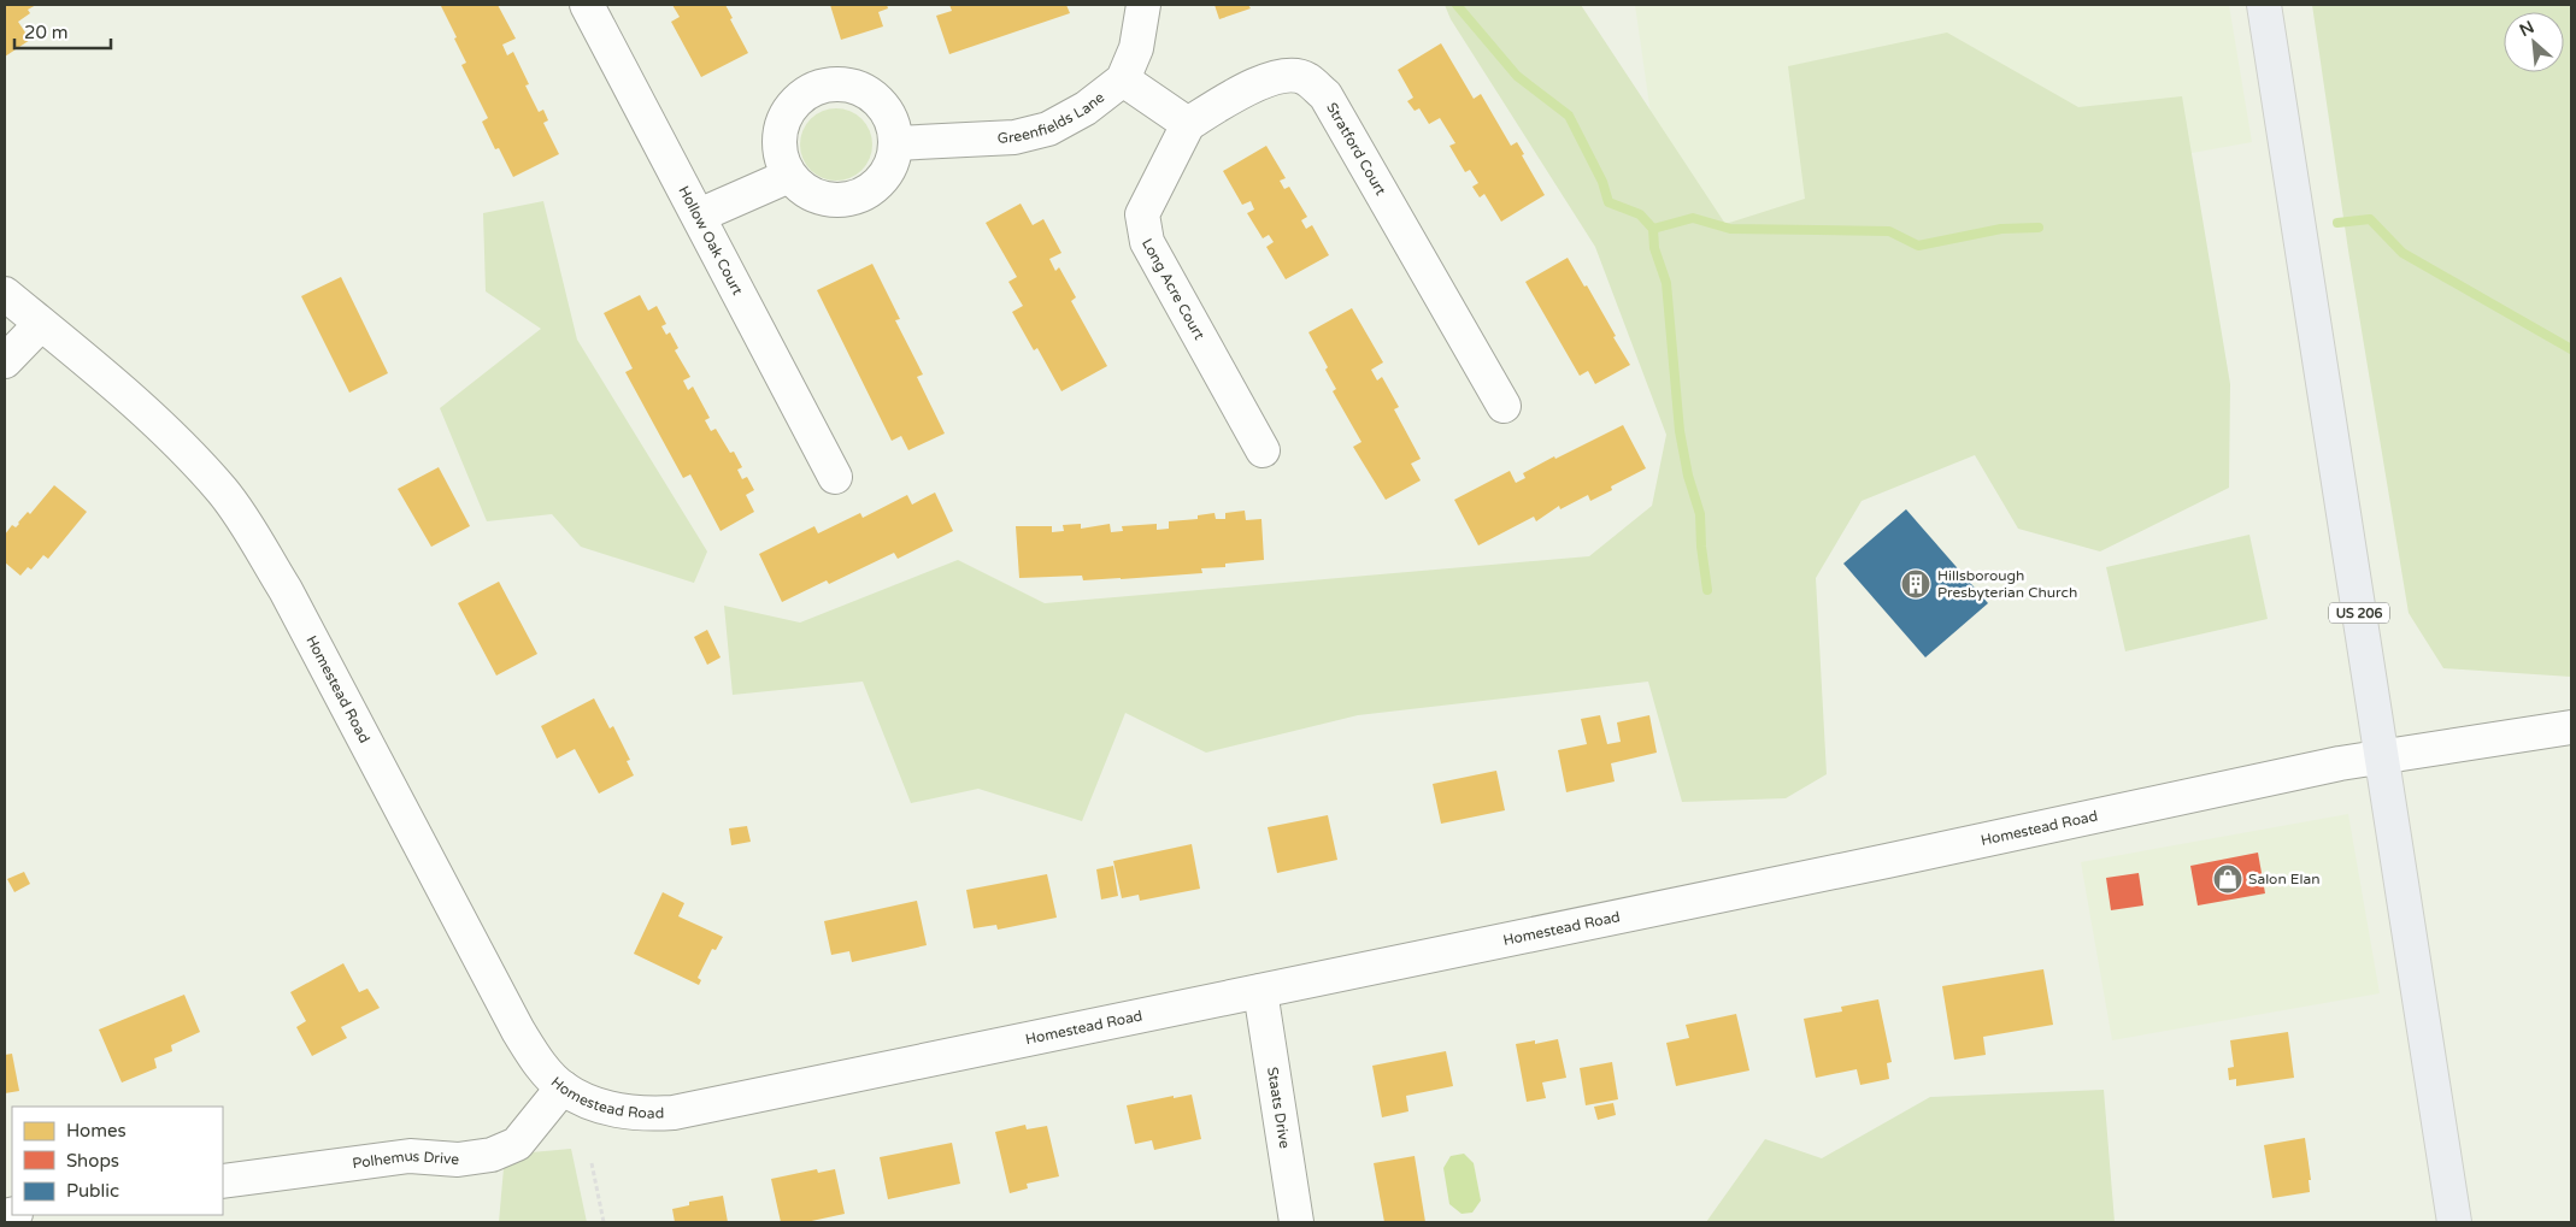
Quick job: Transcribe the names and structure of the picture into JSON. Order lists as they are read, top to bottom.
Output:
{
  "streets": {
    "main road": ["US 206"],
    "street": [
      "Greenfields Lane",
      "Stratford Court",
      "Hollow Oak Court",
      "Long Acre Court",
      "Homestead Road",
      "Staats Drive",
      "Polhemus Drive"
    ]
  },
  "crossings": [
    ["Stratford Court", "Long Acre Court"],
    ["US 206", "Homestead Road"],
    ["Homestead Road", "Staats Drive"],
    ["Homestead Road", "Polhemus Drive"]
  ],
  "places": {
    "building": ["Hillsborough Presbyterian Church"],
    "shop": ["Salon Elan"]
  },
  "legend": ["Homes", "Shops", "Public"],
  "scale_bar": "20 m",
  "north": "top left"
}
